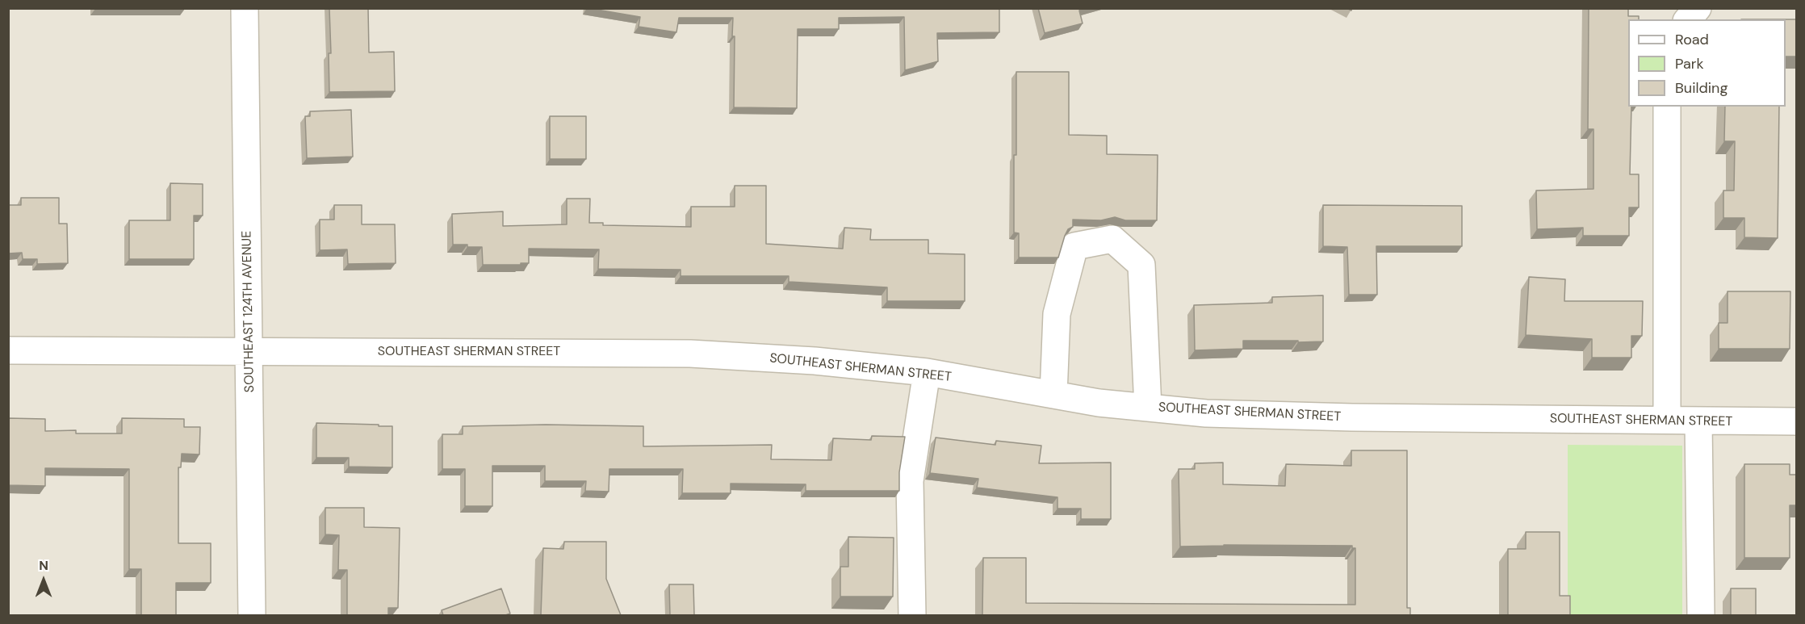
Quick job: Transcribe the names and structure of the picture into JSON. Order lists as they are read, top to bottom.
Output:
{
  "streets": {
    "street": ["SOUTHEAST 124TH AVENUE", "SOUTHEAST SHERMAN STREET"]
  },
  "crossings": [
    ["SOUTHEAST 124TH AVENUE", "SOUTHEAST SHERMAN STREET"]
  ],
  "legend": ["Road", "Park", "Building"],
  "north": "top"
}
